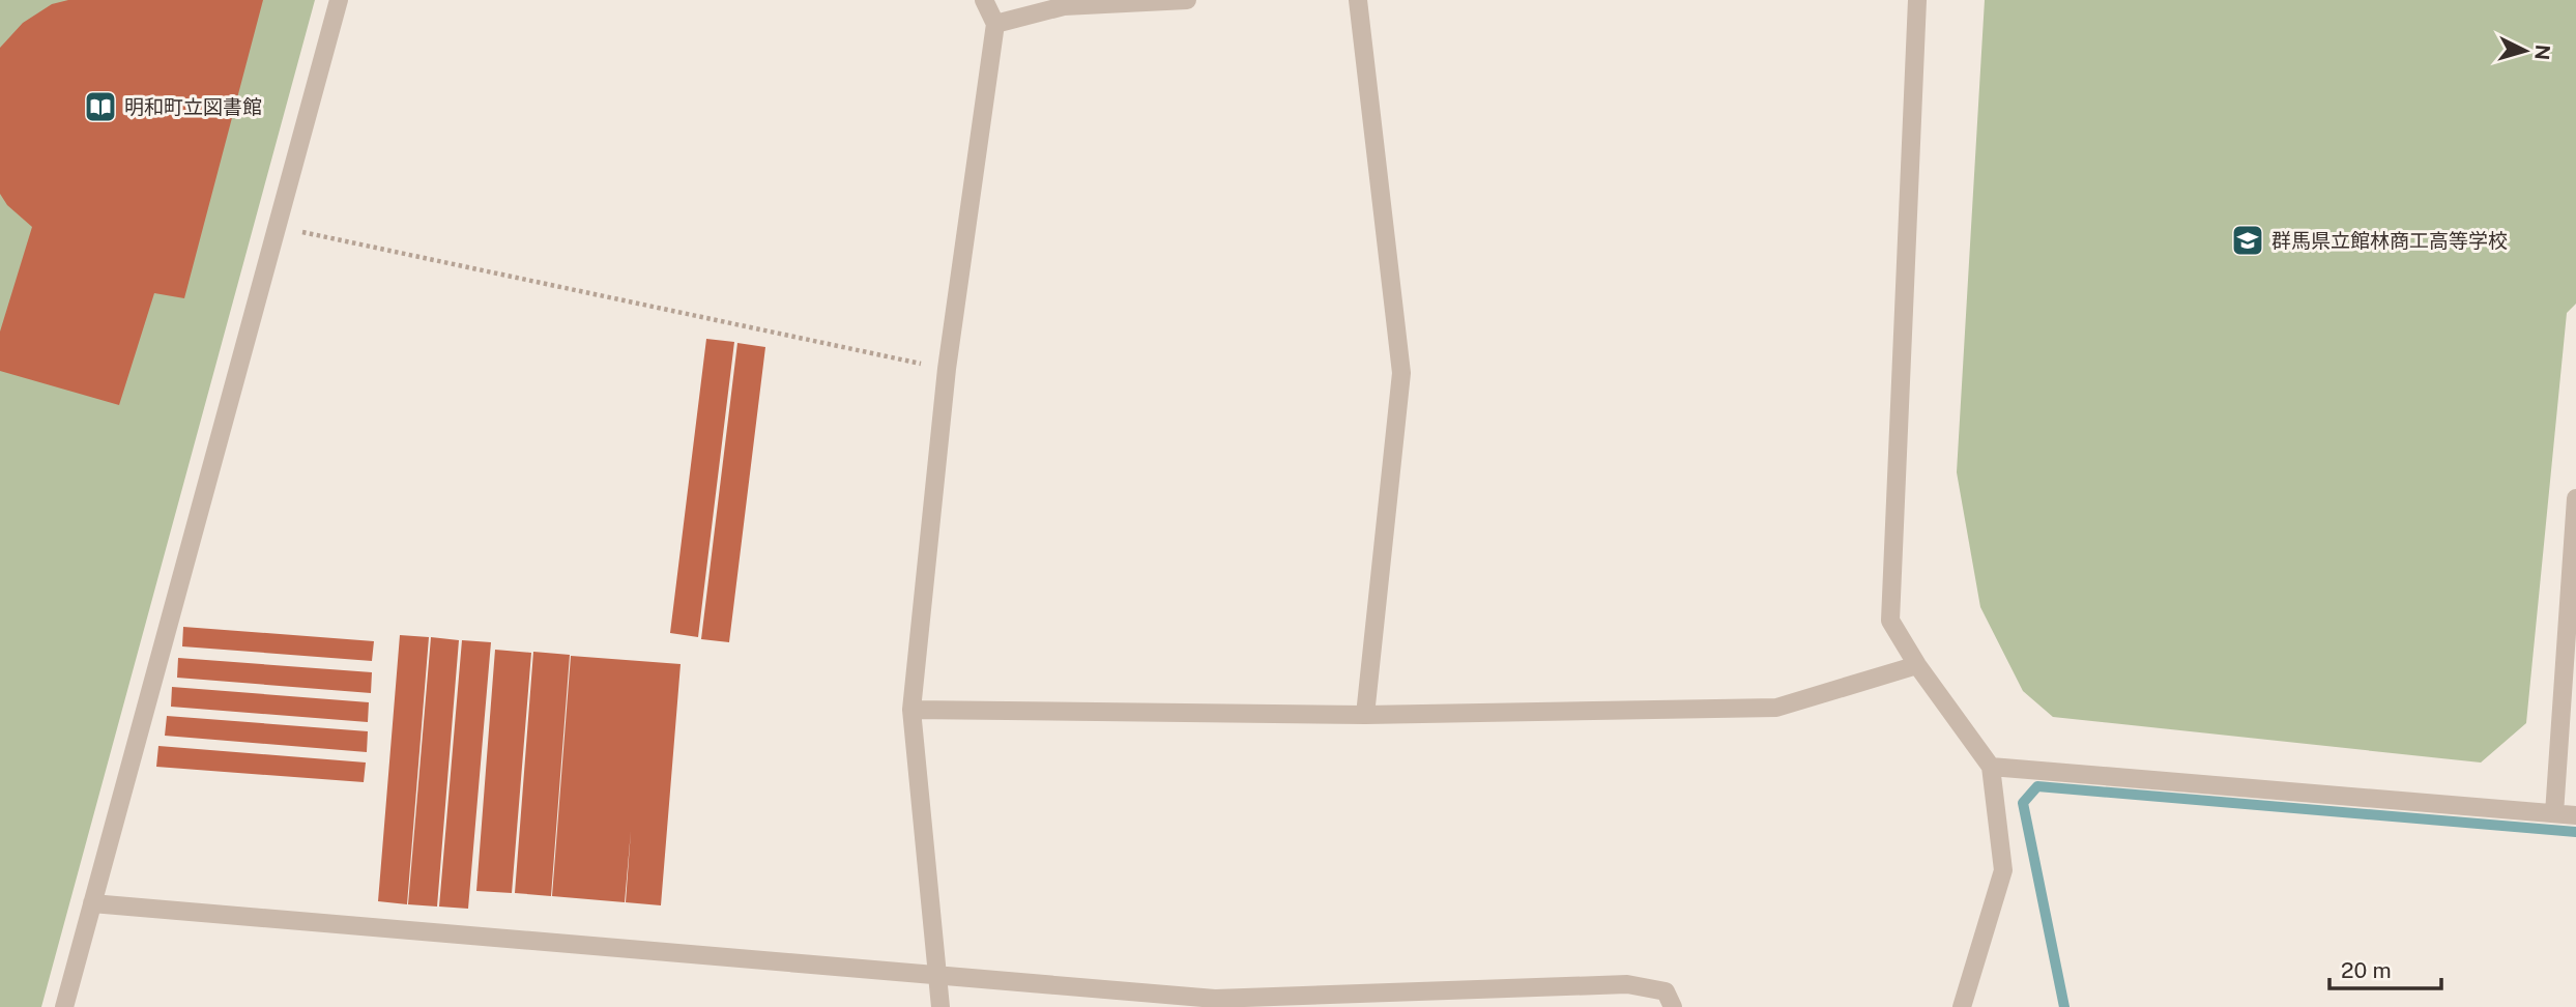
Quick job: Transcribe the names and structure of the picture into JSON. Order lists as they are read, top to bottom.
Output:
{
  "places": {
    "library": ["明和町立図書館"],
    "school or university": ["群馬県立館林商工高等学校"]
  },
  "scale_bar": "20 m",
  "north": "right"
}
